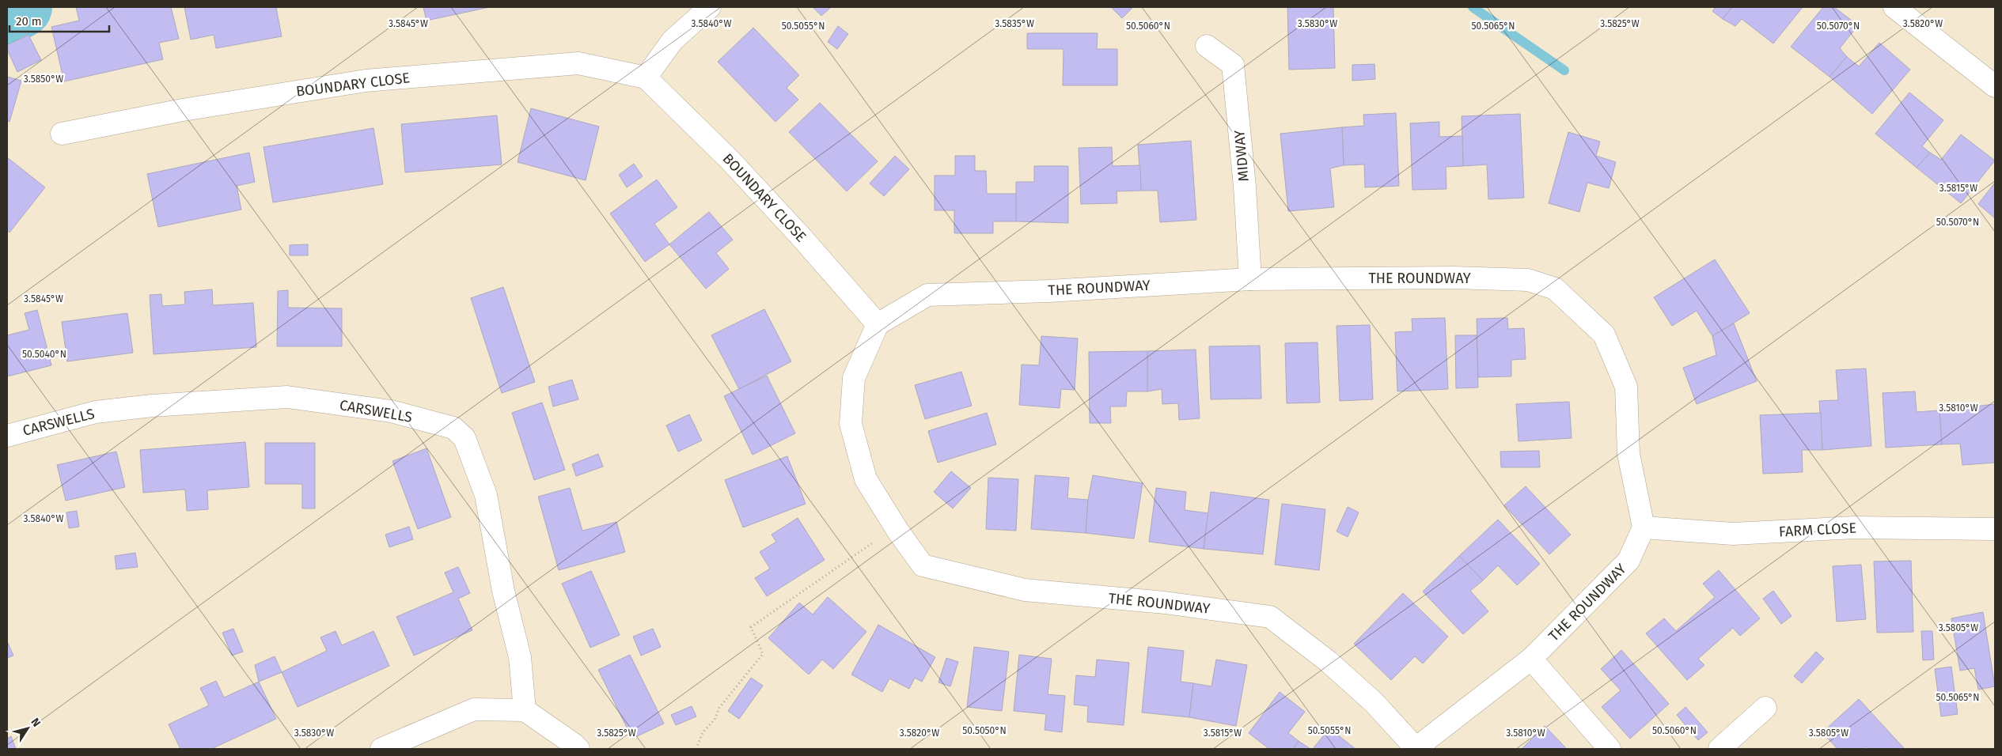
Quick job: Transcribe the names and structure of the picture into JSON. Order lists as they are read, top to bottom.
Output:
{
  "streets": {
    "street": [
      "BOUNDARY CLOSE",
      "MIDWAY",
      "THE ROUNDWAY",
      "CARSWELLS",
      "FARM CLOSE"
    ]
  },
  "crossings": [
    ["BOUNDARY CLOSE", "THE ROUNDWAY"],
    ["MIDWAY", "THE ROUNDWAY"],
    ["THE ROUNDWAY", "FARM CLOSE"]
  ],
  "scale_bar": "20 m",
  "north": "top right",
  "coordinates": [
    "3.5830°W",
    "3.5825°W",
    "3.5845°W",
    "3.5840°W",
    "3.5835°W",
    "3.5820°W",
    "50.5055°N",
    "50.5065°N",
    "50.5070°N",
    "50.5060°N",
    "3.5850°W",
    "3.5815°W",
    "50.5040°N",
    "3.5810°W",
    "3.5805°W",
    "50.5050°N"
  ]
}
